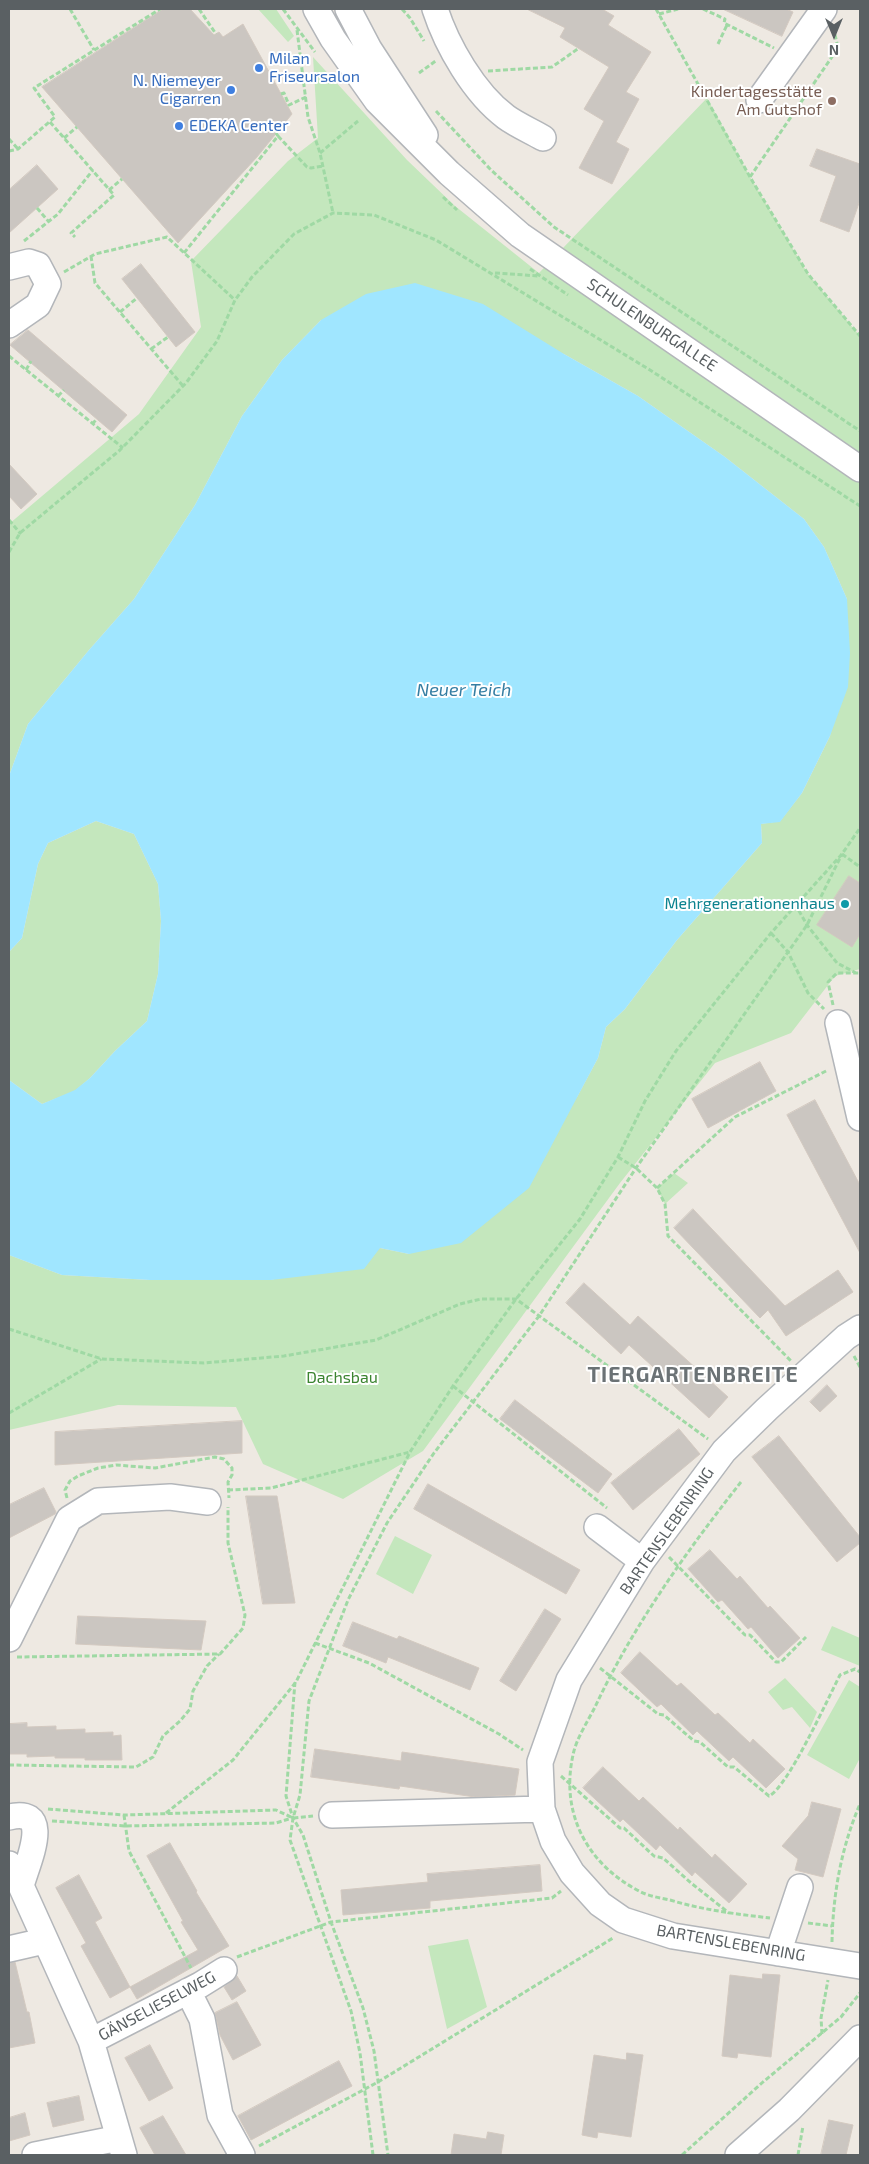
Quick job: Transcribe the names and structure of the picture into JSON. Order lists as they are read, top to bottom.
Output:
{
  "streets": {
    "street": ["SCHULENBURGALLEE", "BARTENSLEBENRING", "GÄNSELIESELWEG"]
  },
  "districts": ["TIERGARTENBREITE"],
  "water": ["Neuer Teich"],
  "parks": ["Dachsbau"],
  "places": [
    "Milan Friseursalon",
    "N. Niemeyer Cigarren",
    "Kindertagesstätte Am Gutshof",
    "EDEKA Center",
    "Mehrgenerationenhaus"
  ],
  "north": "bottom"
}
